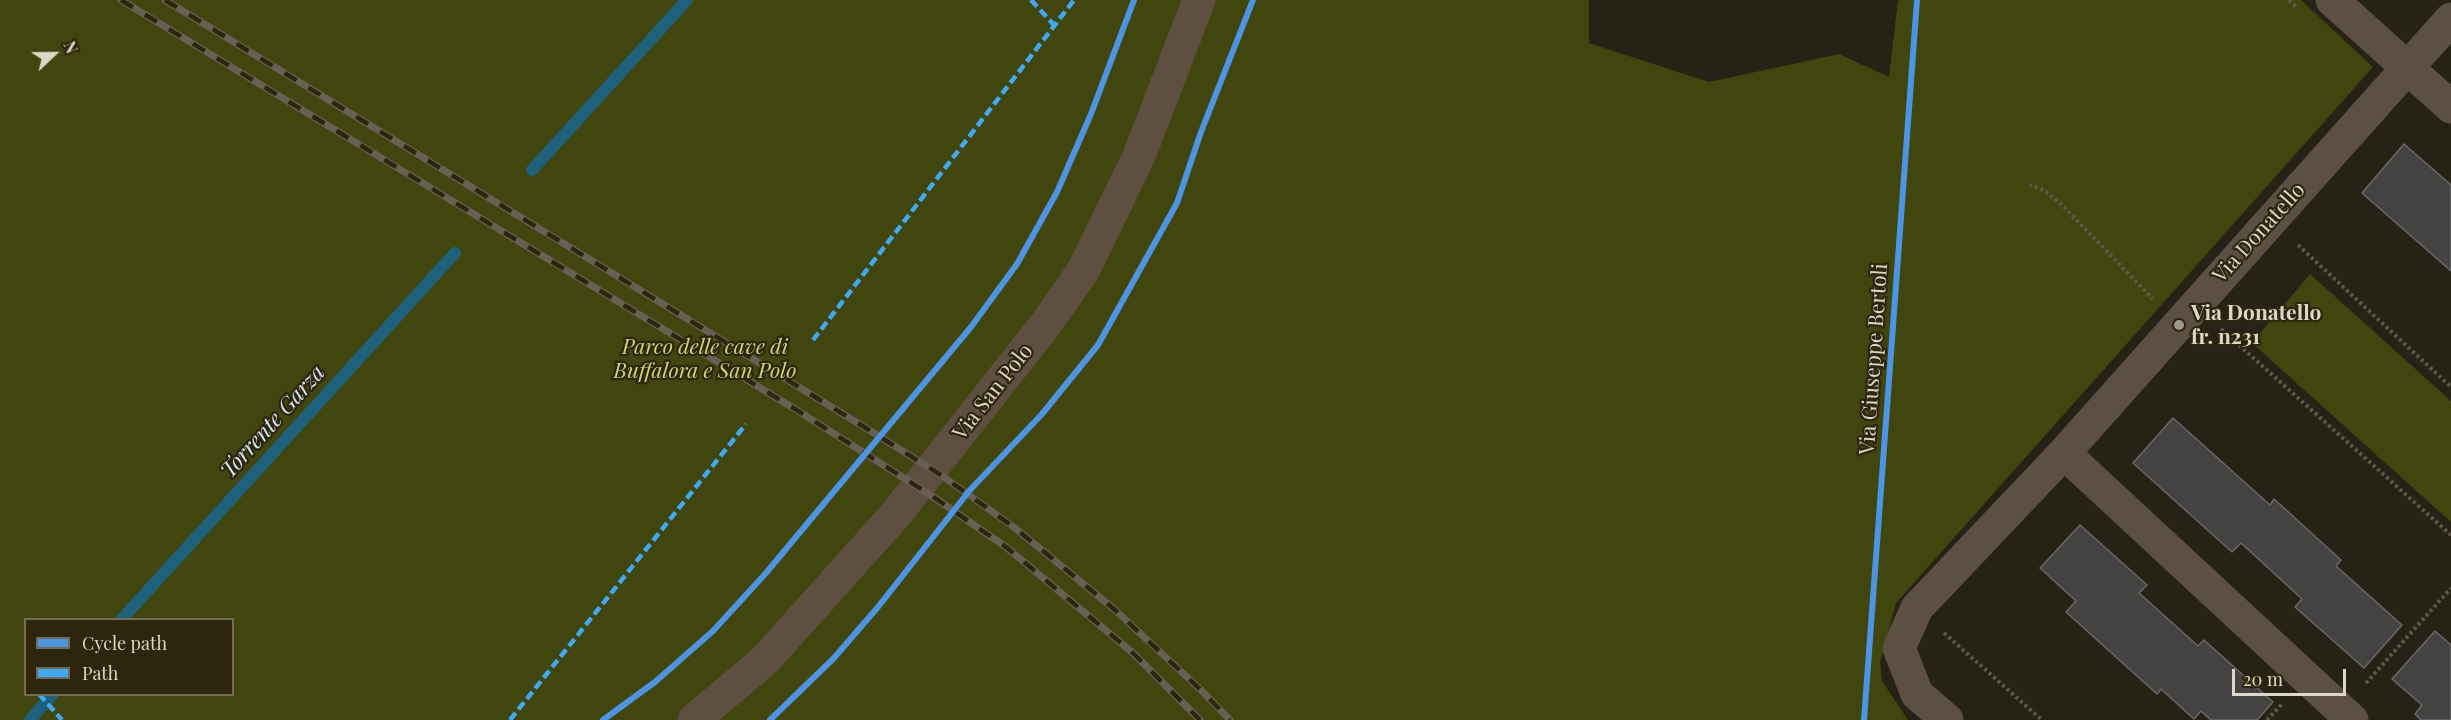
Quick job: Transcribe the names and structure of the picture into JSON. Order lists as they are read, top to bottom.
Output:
{
  "streets": {
    "main road": ["Via San Polo"],
    "street": ["Via Donatello"],
    "cycle path": ["Via Giuseppe Bertoli"]
  },
  "water": ["Torrente Garza"],
  "parks": ["Parco delle cave di Buffalora e San Polo"],
  "places": ["Via Donatello fr. n231"],
  "legend": ["Cycle path", "Path"],
  "scale_bar": "20 m",
  "north": "right"
}
